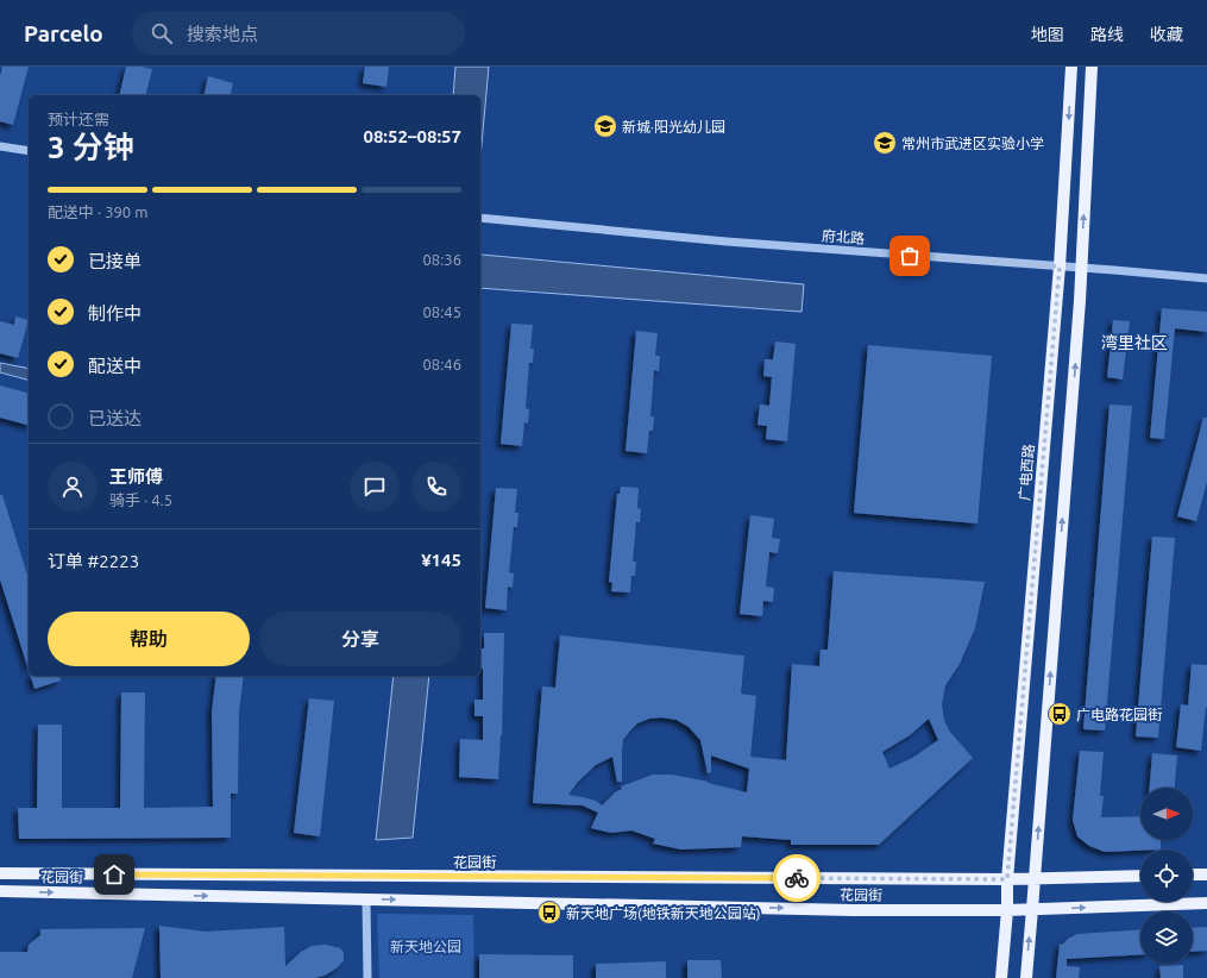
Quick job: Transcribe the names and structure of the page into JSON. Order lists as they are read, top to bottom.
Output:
{
  "streets": {
    "main road": ["广电西路", "花园街"],
    "street": ["府北路"]
  },
  "crossings": [
    ["府北路", "广电西路"],
    ["广电西路", "花园街"]
  ],
  "districts": ["湾里社区"],
  "parks": ["新天地公园"],
  "places": {
    "school or university": ["新城·阳光幼儿园", "常州市武进区实验小学"],
    "bus stop": ["广电路花园街", "新天地广场(地铁新天地公园站)"]
  },
  "north": "right",
  "page": {
    "header": "Parcelo",
    "search": "搜索地点",
    "nav": ["地图", "路线", "收藏"],
    "heading": ["3 分钟", "预计还需", "08:52–08:57"],
    "panel": [
      "王师傅",
      "骑手 · 4.5",
      "订单 #2223",
      "¥145"
    ],
    "bar": "配送中 · 390 m",
    "list": [
      ["已接单", "08:36"],
      ["制作中", "08:45"],
      ["配送中", "08:46"],
      "已送达"
    ],
    "buttons": ["帮助", "分享"]
  }
}
